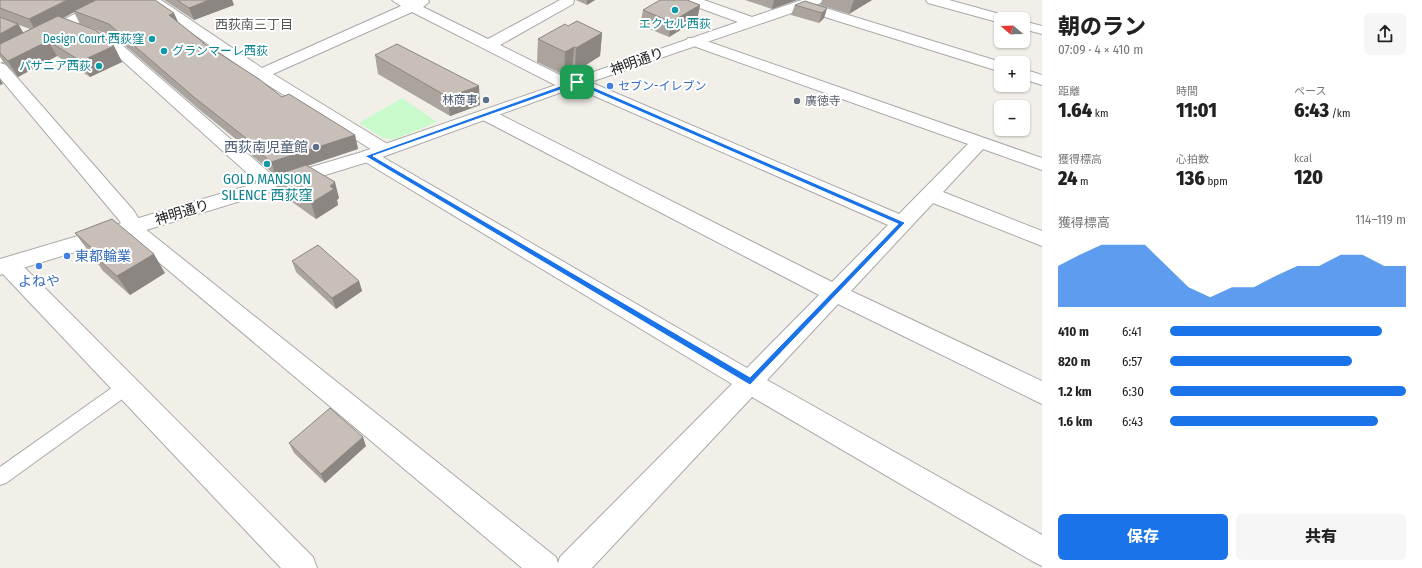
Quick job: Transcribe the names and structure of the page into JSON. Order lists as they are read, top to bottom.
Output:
{
  "streets": {
    "street": ["神明通り"]
  },
  "districts": ["西荻南三丁目"],
  "places": [
    "エクセル西荻",
    "Design Court 西荻窪",
    "グランマーレ西荻",
    "パサニア西荻",
    "セブン-イレブン",
    "林商事",
    "廣徳寺",
    "西荻南児童館",
    "GOLD MANSION SILENCE 西荻窪",
    "東都輪業",
    "よねや"
  ],
  "north": "left",
  "page": {
    "heading": ["朝のラン", "07:09 · 4 × 410 m"],
    "map_buttons": ["+", "−"],
    "stats": [
      ["距離", "1.64 km"],
      ["時間", "11:01"],
      ["ペース", "6:43 /km"],
      ["獲得標高", "24 m"],
      ["心拍数", "136 bpm"],
      ["kcal", "120"]
    ],
    "chart": ["獲得標高", "114–119 m"],
    "list": [
      {
        "name": "410 m",
        "note": "6:41"
      },
      {
        "name": "820 m",
        "note": "6:57"
      },
      {
        "name": "1.2 km",
        "note": "6:30"
      },
      {
        "name": "1.6 km",
        "note": "6:43"
      }
    ],
    "buttons": ["保存", "共有"]
  }
}
